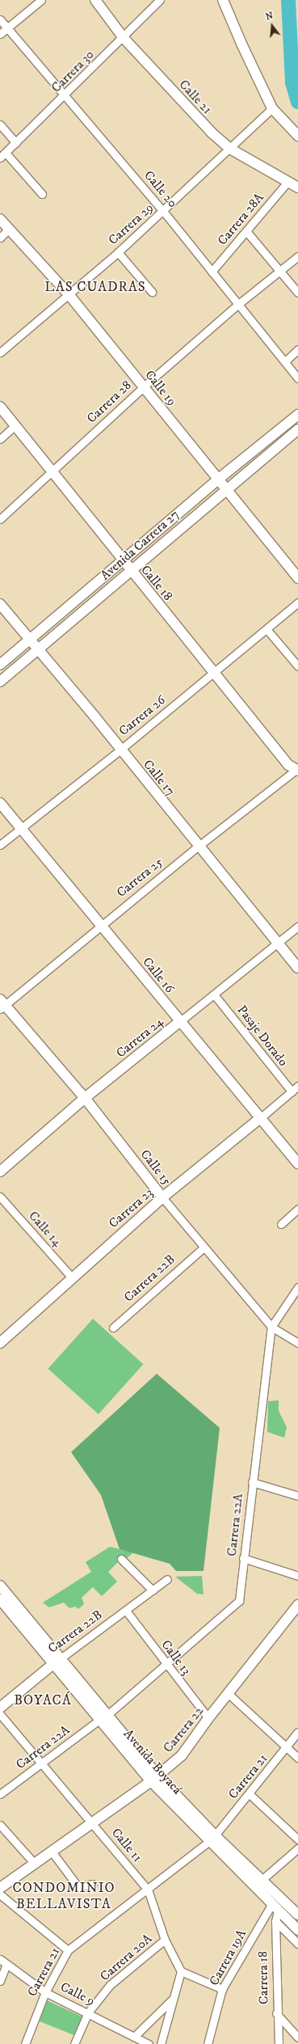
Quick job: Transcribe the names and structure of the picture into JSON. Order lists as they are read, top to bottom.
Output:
{
  "streets": {
    "street": [
      "Carrera 30",
      "Calle 21",
      "Calle 20",
      "Carrera 28A",
      "Carrera 29",
      "Calle 19",
      "Carrera 28",
      "Avenida Carrera 27",
      "Calle 18",
      "Carrera 26",
      "Calle 17",
      "Carrera 25",
      "Calle 16",
      "Pasaje Dorado",
      "Carrera 24",
      "Calle 15",
      "Carrera 23",
      "Calle 14",
      "Carrera 22B",
      "Carrera 22A",
      "Calle 13",
      "Carrera 22",
      "Avenida Boyacá",
      "Carrera 21",
      "Calle 11",
      "Carrera 20A",
      "Carrera 19A",
      "Carrera 18",
      "Calle 9"
    ]
  },
  "crossings": [
    ["Carrera 30", "Calle 21"],
    ["Carrera 30", "Calle 20"],
    ["Calle 21", "Carrera 28A"],
    ["Calle 21", "Carrera 29"],
    ["Calle 20", "Carrera 28A"],
    ["Calle 20", "Carrera 29"],
    ["Calle 20", "Carrera 28"],
    ["Carrera 29", "Calle 19"],
    ["Calle 19", "Carrera 28"],
    ["Calle 19", "Avenida Carrera 27"],
    ["Carrera 28", "Calle 18"],
    ["Avenida Carrera 27", "Calle 18"],
    ["Avenida Carrera 27", "Calle 17"],
    ["Calle 18", "Carrera 26"],
    ["Calle 18", "Carrera 25"],
    ["Carrera 26", "Calle 17"],
    ["Carrera 26", "Calle 16"],
    ["Calle 17", "Carrera 25"],
    ["Calle 17", "Carrera 24"],
    ["Carrera 25", "Calle 16"],
    ["Carrera 25", "Calle 15"],
    ["Calle 16", "Carrera 24"],
    ["Calle 16", "Carrera 23"],
    ["Pasaje Dorado", "Carrera 24"],
    ["Pasaje Dorado", "Carrera 23"],
    ["Carrera 24", "Calle 15"],
    ["Calle 15", "Carrera 23"],
    ["Calle 15", "Carrera 22B"],
    ["Calle 15", "Carrera 22A"],
    ["Carrera 23", "Calle 14"],
    ["Carrera 22B", "Calle 13"],
    ["Carrera 22B", "Avenida Boyacá"],
    ["Carrera 22A", "Calle 13"],
    ["Carrera 22A", "Avenida Boyacá"],
    ["Carrera 22A", "Calle 11"],
    ["Calle 13", "Carrera 22"],
    ["Carrera 22", "Avenida Boyacá"],
    ["Carrera 22", "Calle 11"],
    ["Avenida Boyacá", "Carrera 21"],
    ["Avenida Boyacá", "Carrera 19A"],
    ["Avenida Boyacá", "Carrera 18"],
    ["Carrera 21", "Calle 11"],
    ["Carrera 21", "Calle 9"],
    ["Calle 11", "Carrera 20A"],
    ["Carrera 20A", "Calle 9"],
    ["Carrera 19A", "Carrera 18"]
  ],
  "districts": ["LAS CUADRAS", "BOYACÁ", "CONDOMINIO BELLAVISTA"],
  "north": "top"
}
